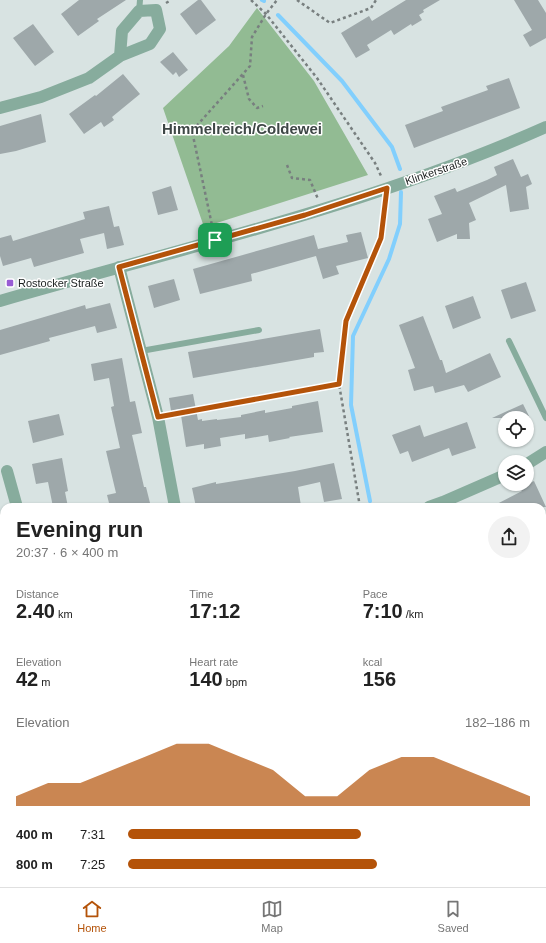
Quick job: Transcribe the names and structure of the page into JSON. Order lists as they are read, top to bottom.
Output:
{
  "streets": {
    "street": ["Klinkerstraße"]
  },
  "districts": ["Himmelreich/Coldewei"],
  "places": {
    "transit": ["Rostocker Straße"]
  },
  "page": {
    "heading": ["Evening run", "20:37 · 6 × 400 m"],
    "stats": [
      ["Distance", "2.40 km"],
      ["Time", "17:12"],
      ["Pace", "7:10 /km"],
      ["Elevation", "42 m"],
      ["Heart rate", "140 bpm"],
      ["kcal", "156"]
    ],
    "chart": ["Elevation", "182–186 m"],
    "list": [
      {
        "name": "400 m",
        "note": "7:31"
      },
      {
        "name": "800 m",
        "note": "7:25"
      }
    ],
    "tabs": ["Home", "Map", "Saved"]
  }
}
